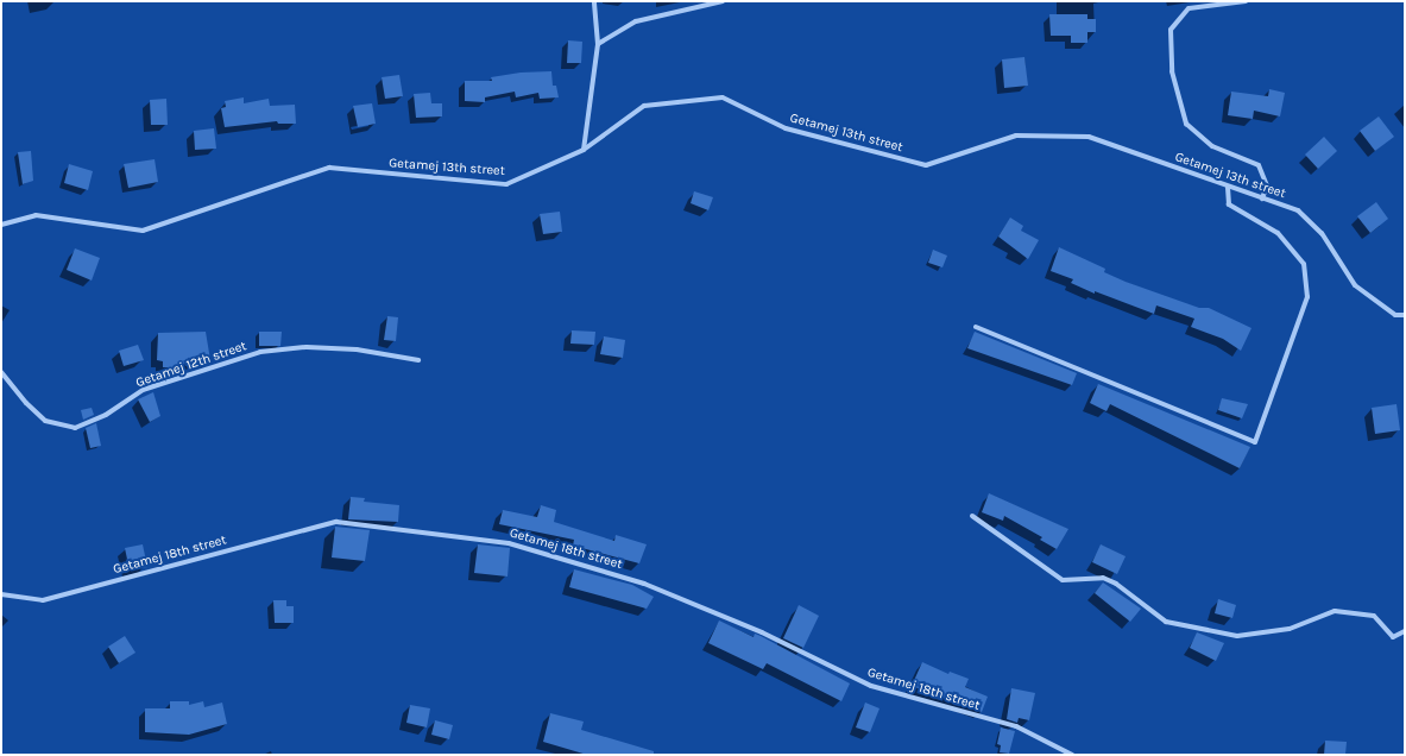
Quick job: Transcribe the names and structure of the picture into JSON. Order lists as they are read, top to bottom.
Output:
{
  "streets": {
    "street": ["Getamej 13th street", "Getamej 12th street", "Getamej 18th street"]
  }
}
